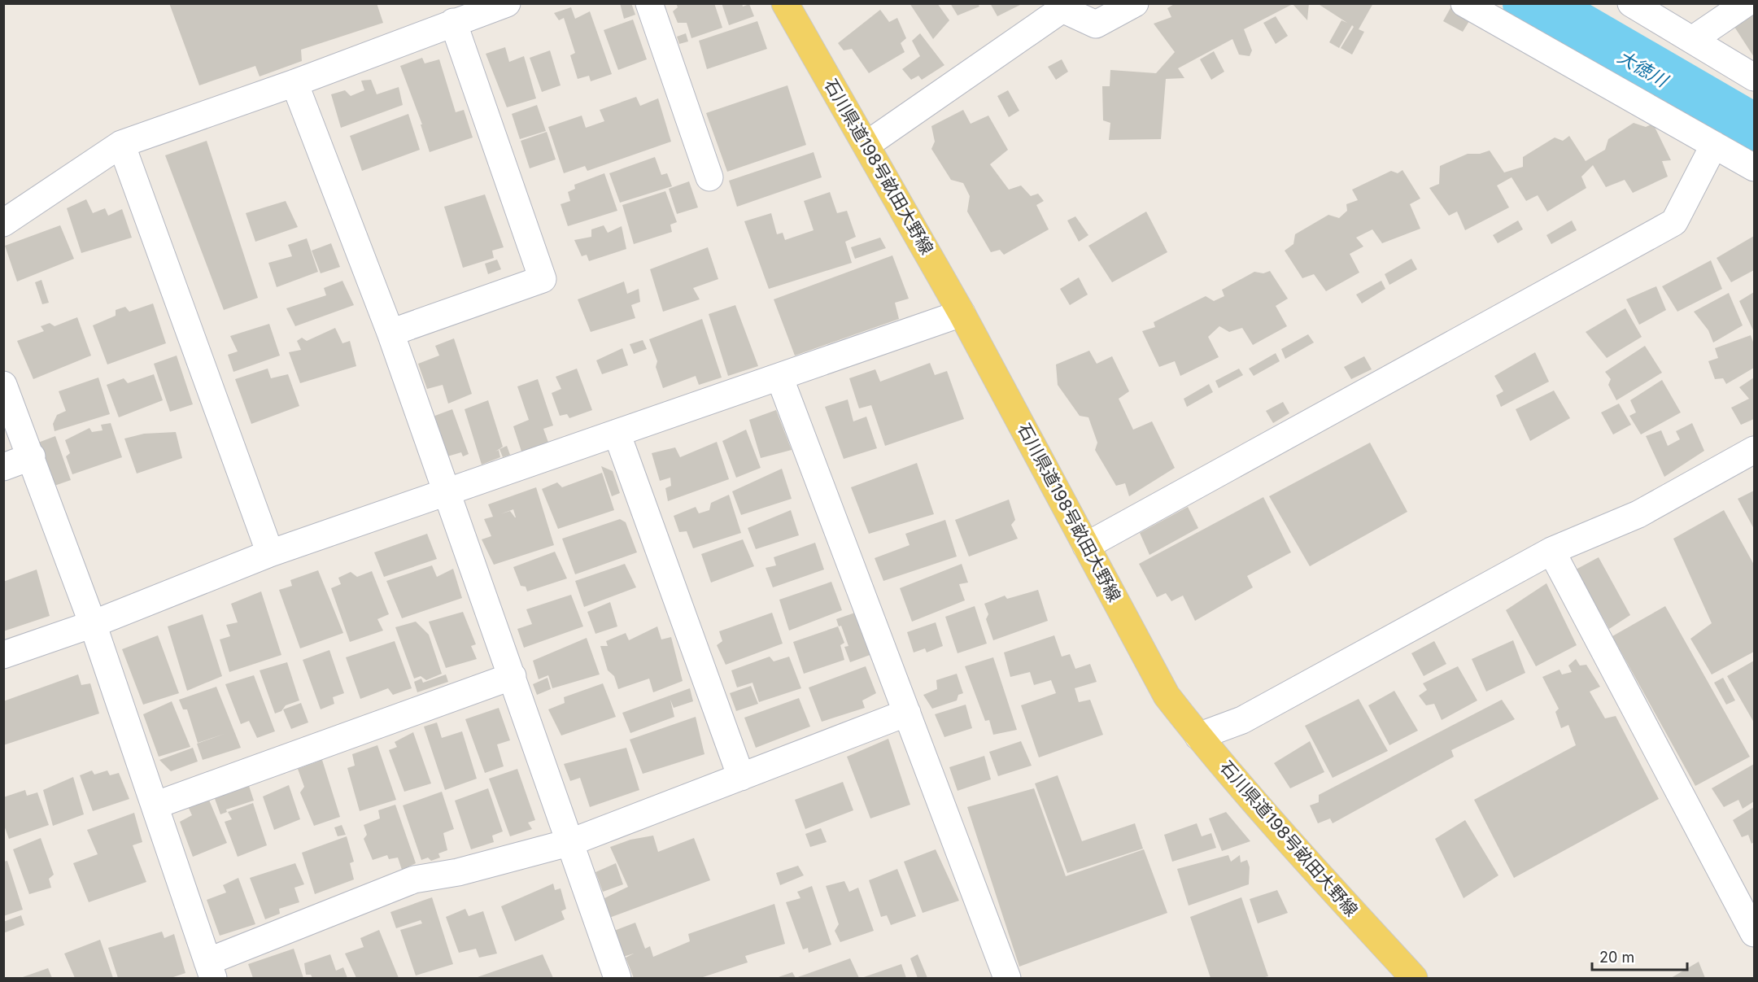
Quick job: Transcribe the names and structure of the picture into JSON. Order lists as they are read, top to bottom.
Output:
{
  "streets": {
    "main road": ["石川県道198号畝田大野線"]
  },
  "water": ["大徳川"],
  "scale_bar": "20 m"
}
